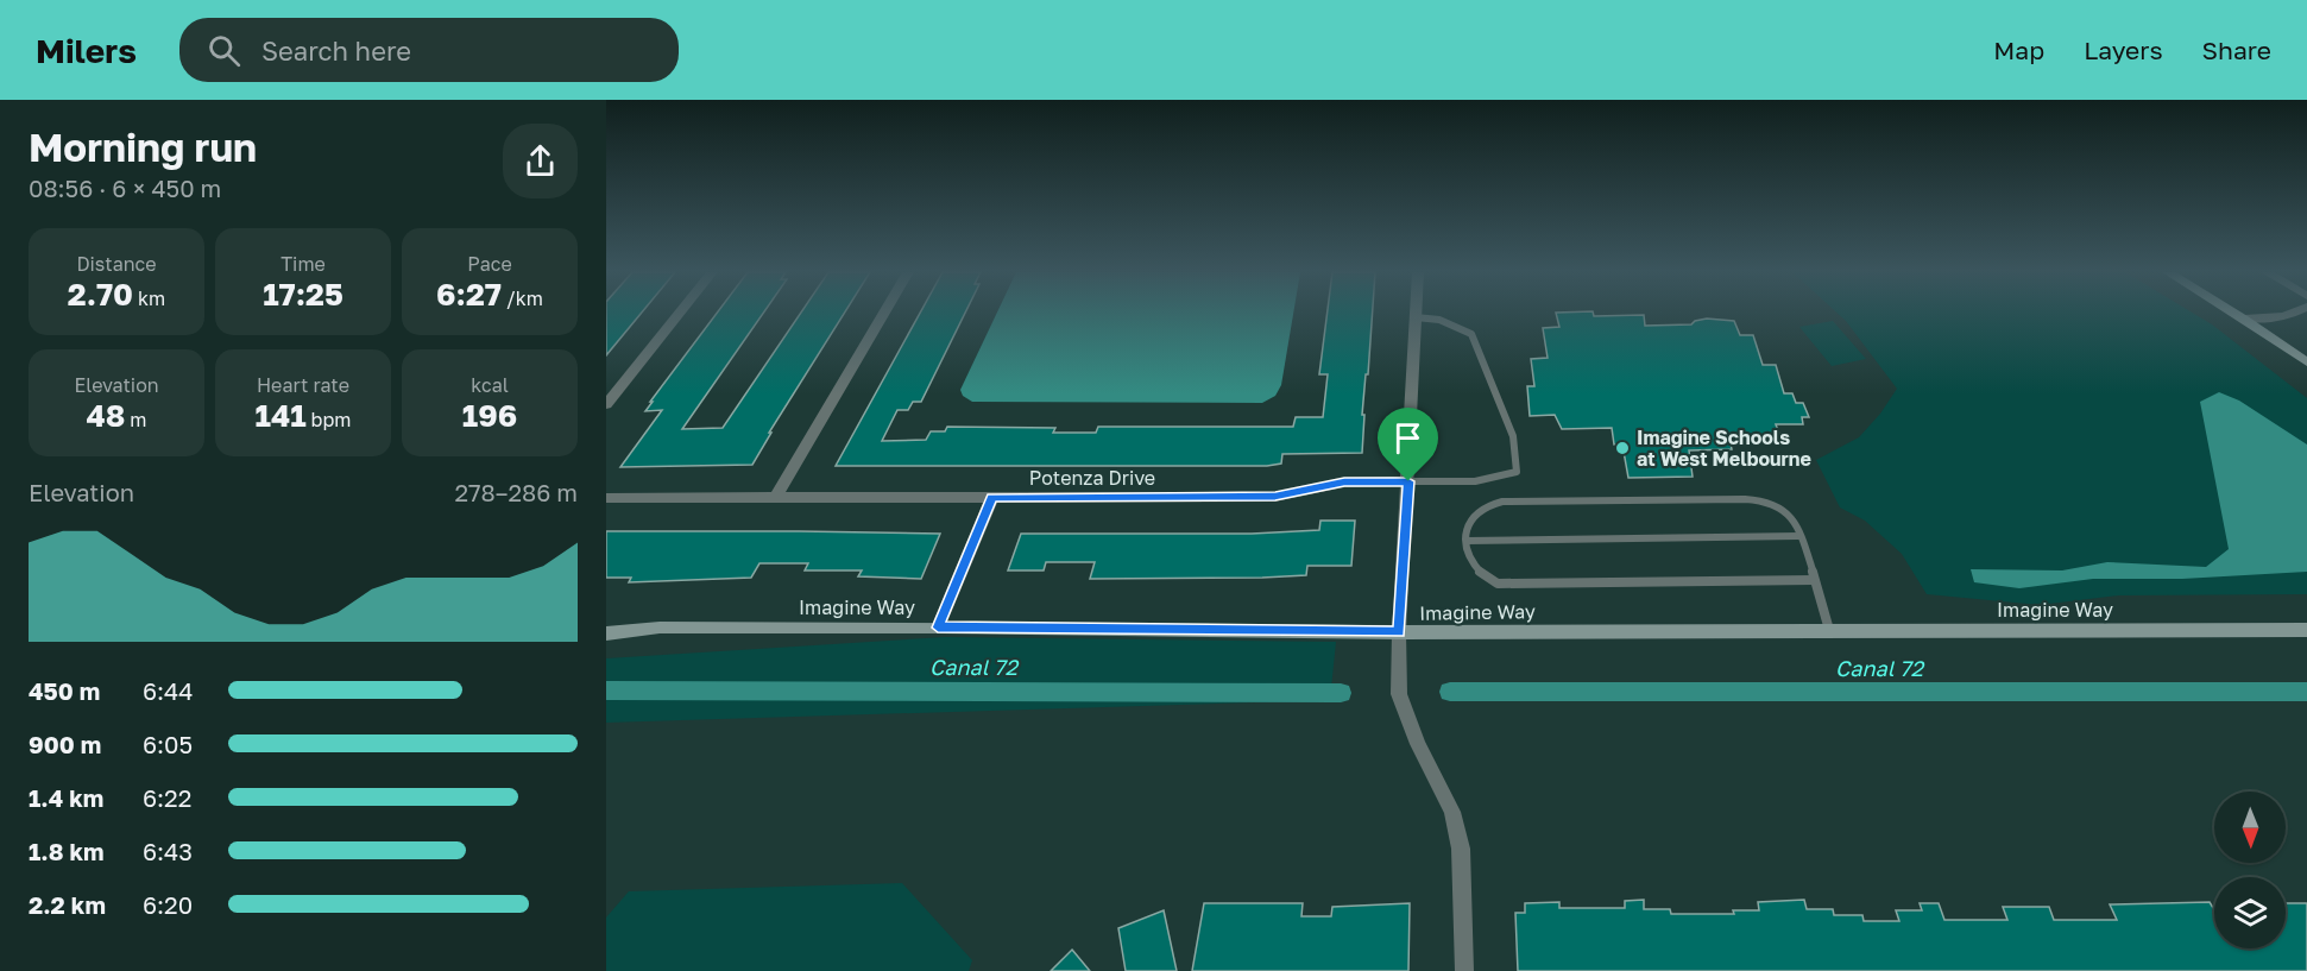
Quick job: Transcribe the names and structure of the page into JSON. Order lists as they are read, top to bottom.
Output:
{
  "streets": {
    "street": ["Potenza Drive", "Imagine Way"]
  },
  "water": ["Canal 72"],
  "places": ["Imagine Schools at West Melbourne"],
  "north": "bottom",
  "page": {
    "header": "Milers",
    "search": "Search here",
    "nav": ["Map", "Layers", "Share"],
    "heading": ["Morning run", "08:56 · 6 × 450 m"],
    "stats": [
      ["Distance", "2.70 km"],
      ["Time", "17:25"],
      ["Pace", "6:27 /km"],
      ["Elevation", "48 m"],
      ["Heart rate", "141 bpm"],
      ["kcal", "196"]
    ],
    "chart": ["Elevation", "278–286 m"],
    "list": [
      {
        "name": "450 m",
        "note": "6:44"
      },
      {
        "name": "900 m",
        "note": "6:05"
      },
      {
        "name": "1.4 km",
        "note": "6:22"
      },
      {
        "name": "1.8 km",
        "note": "6:43"
      },
      {
        "name": "2.2 km",
        "note": "6:20"
      }
    ]
  }
}
